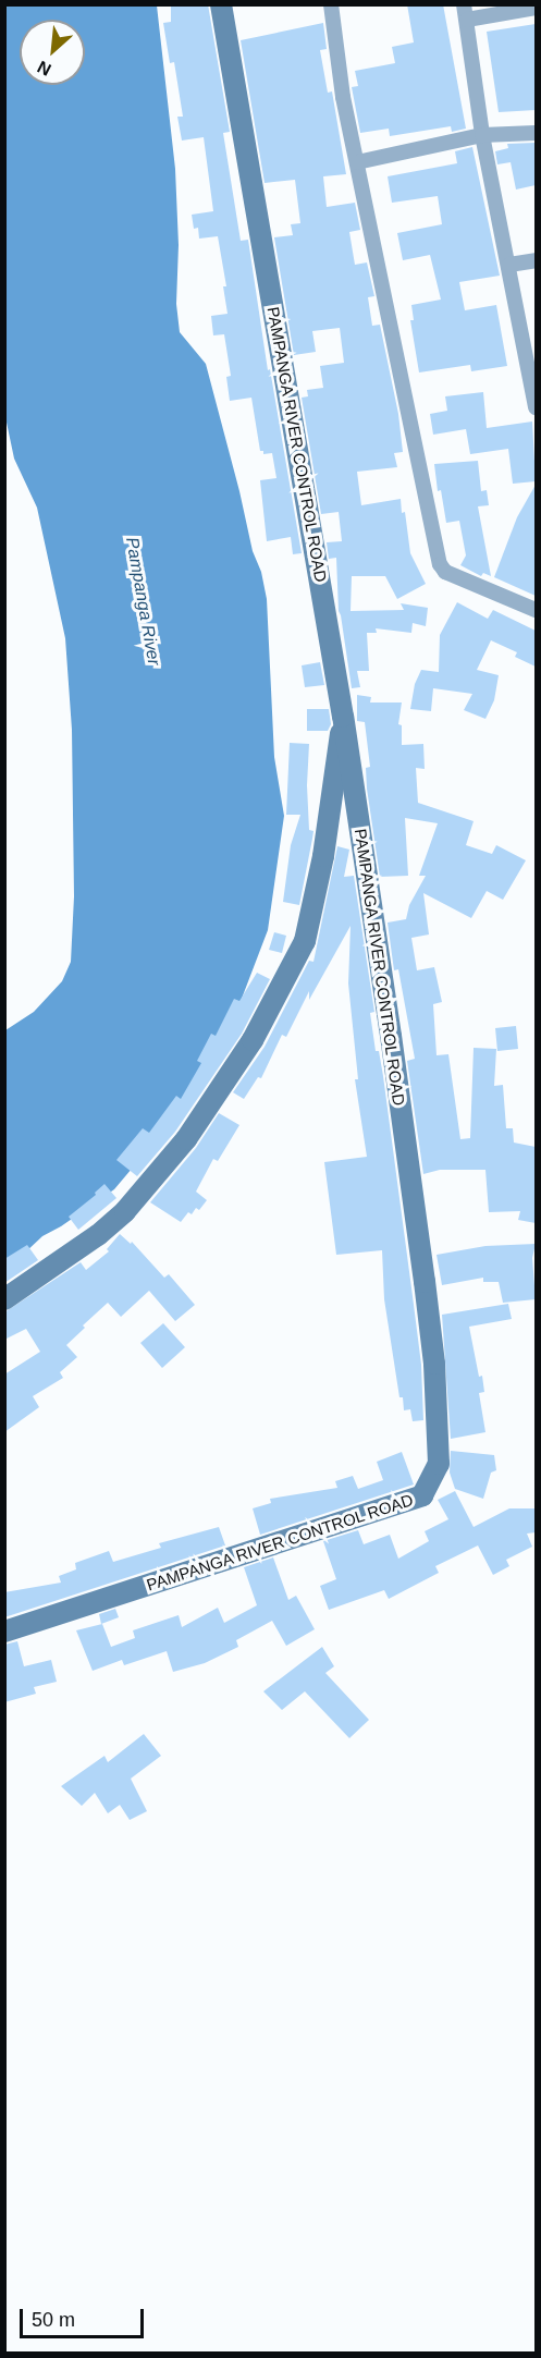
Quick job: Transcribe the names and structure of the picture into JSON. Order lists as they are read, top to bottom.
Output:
{
  "streets": {
    "main road": ["PAMPANGA RIVER CONTROL ROAD"]
  },
  "water": ["Pampanga River"],
  "scale_bar": "50 m",
  "north": "bottom left"
}
